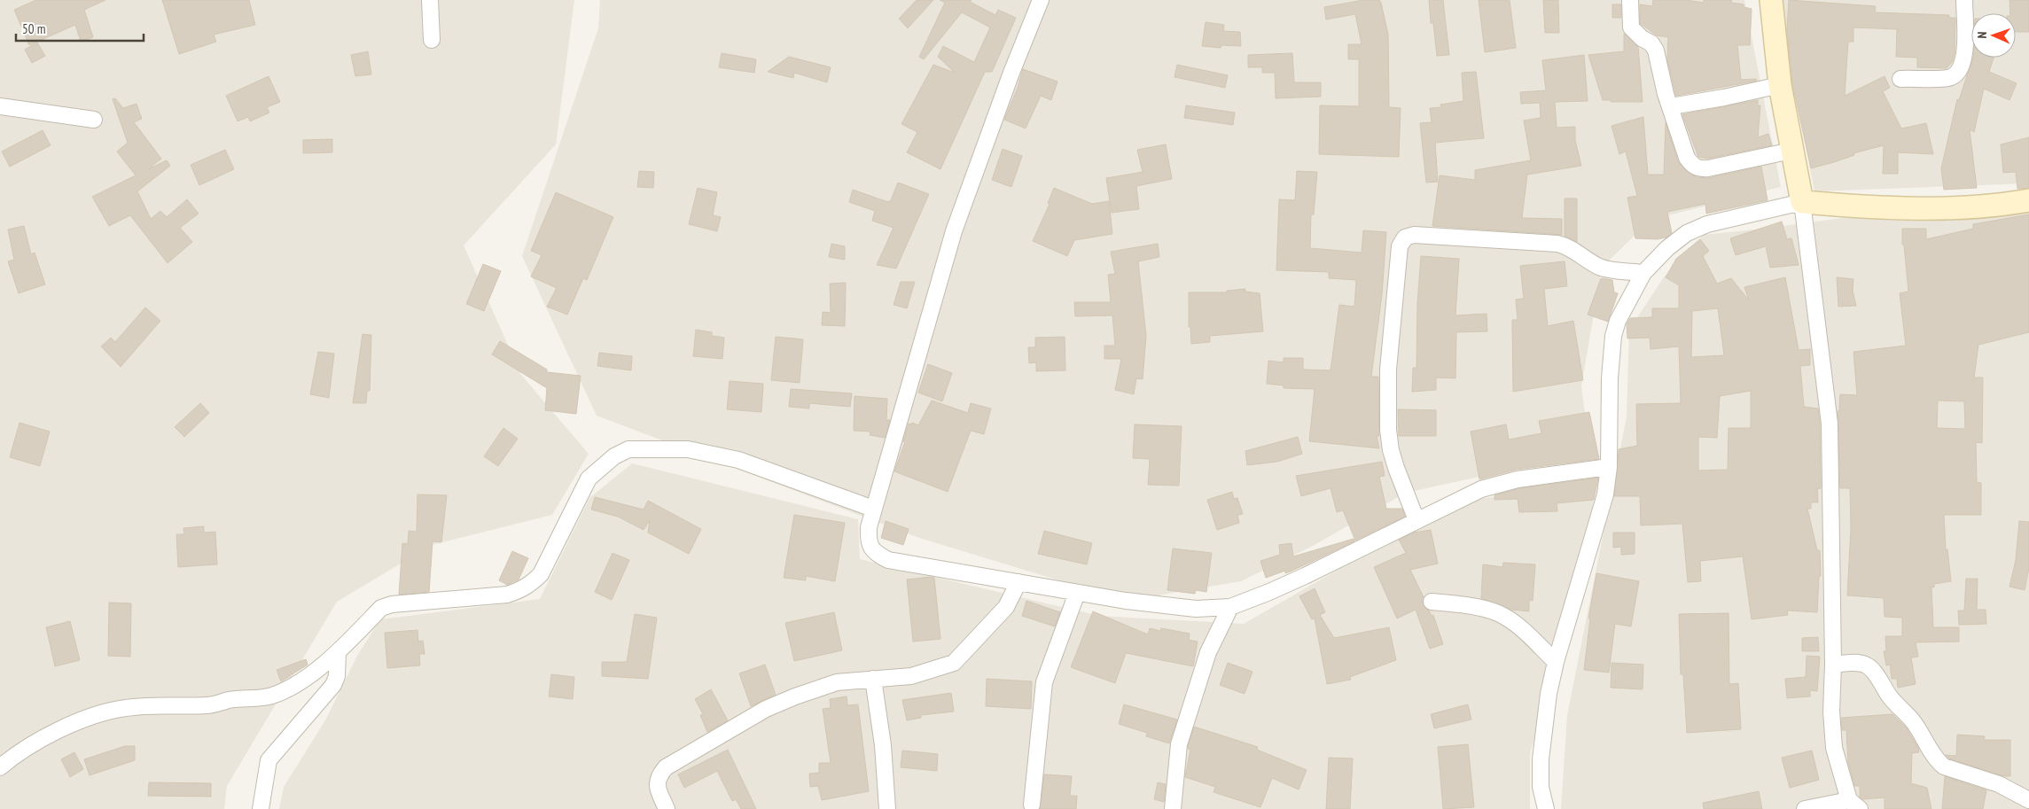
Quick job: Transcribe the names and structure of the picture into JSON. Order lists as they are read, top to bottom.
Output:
{
  "scale_bar": "50 m",
  "north": "left"
}
